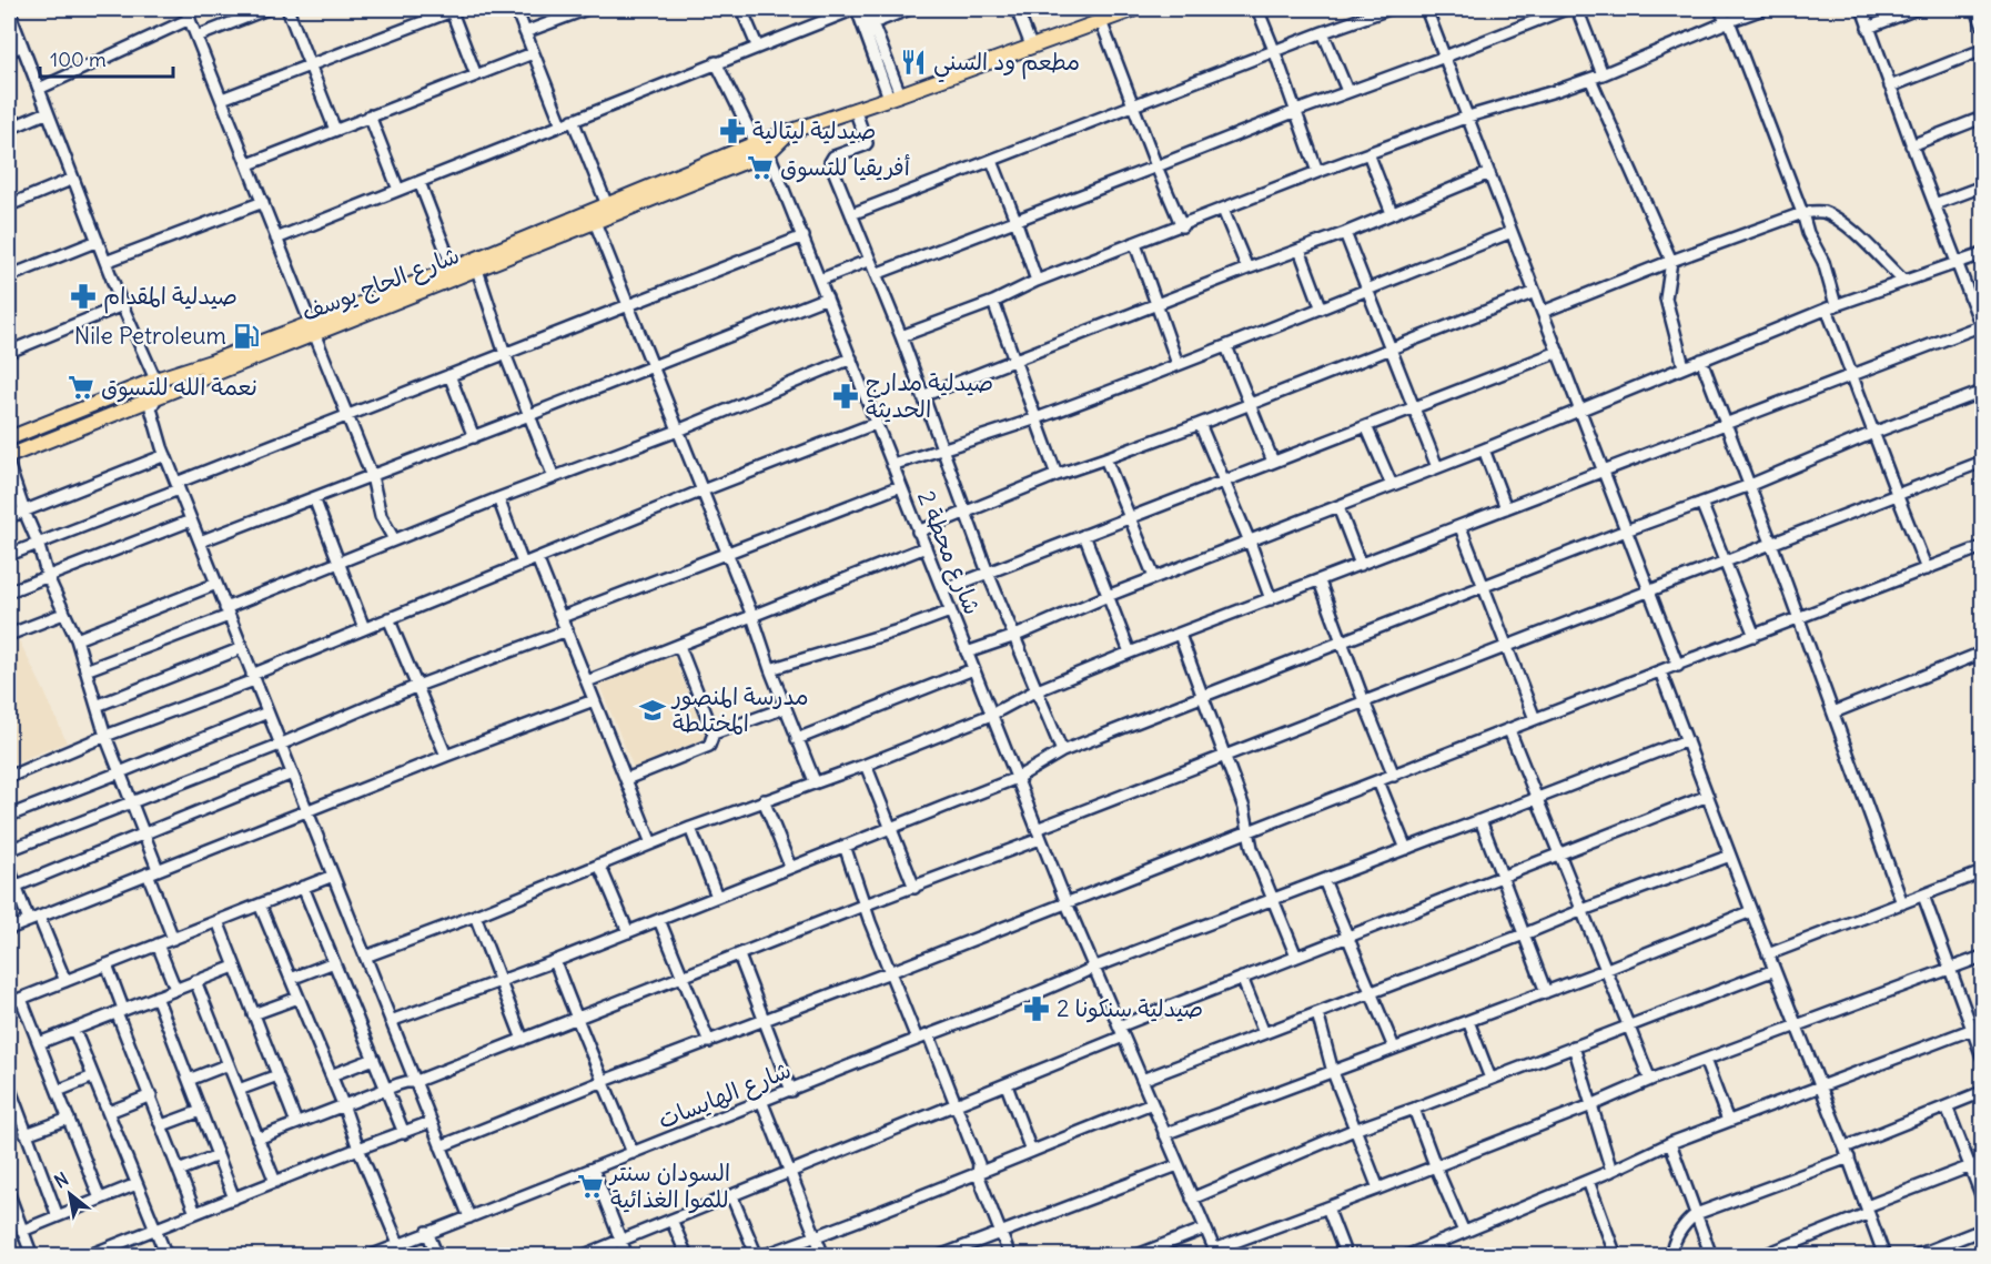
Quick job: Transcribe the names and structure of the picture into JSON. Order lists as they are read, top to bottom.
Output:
{
  "streets": {
    "main road": ["شارع الحاج يوسف"],
    "street": ["شارع محطة 2", "شارع الهايسات"]
  },
  "crossings": [
    ["شارع الحاج يوسف", "شارع محطة 2"],
    ["شارع محطة 2", "شارع الهايسات"]
  ],
  "places": {
    "restaurant": ["مطعم ود السني"],
    "pharmacy": [
      "صيدلية ليتالية",
      "صيدلية المقدام",
      "صيدلية مدارج الحديثة",
      "صيدلية سنكونا 2"
    ],
    "supermarket": ["أفريقيا للتسوق", "نعمة الله للتسوق", "السودان سنتر للموا الغذائية"],
    "fuel station": ["Nile Petroleum"],
    "school or university": ["مدرسة المنصور المختلطة"]
  },
  "scale_bar": "100 m",
  "north": "top left"
}
